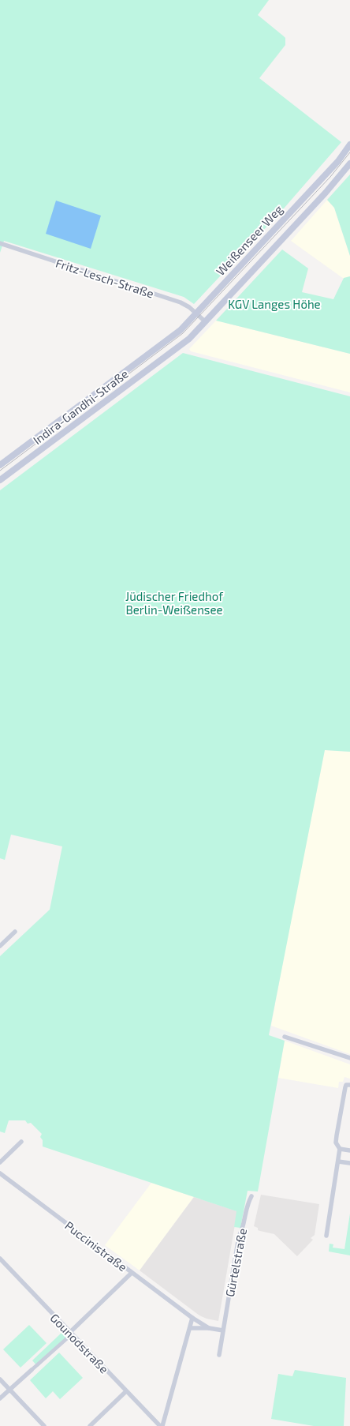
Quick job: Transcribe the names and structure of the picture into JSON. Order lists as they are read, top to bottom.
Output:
{
  "streets": {
    "main road": ["Weißenseer Weg", "Indira-Gandhi-Straße"],
    "street": [
      "Fritz-Lesch-Straße",
      "Puccinistraße",
      "Gürtelstraße",
      "Gounodstraße"
    ]
  },
  "crossings": [
    ["Weißenseer Weg", "Fritz-Lesch-Straße"],
    ["Weißenseer Weg", "Indira-Gandhi-Straße"]
  ],
  "parks": ["KGV Langes Höhe", "Jüdischer Friedhof Berlin-Weißensee"]
}
